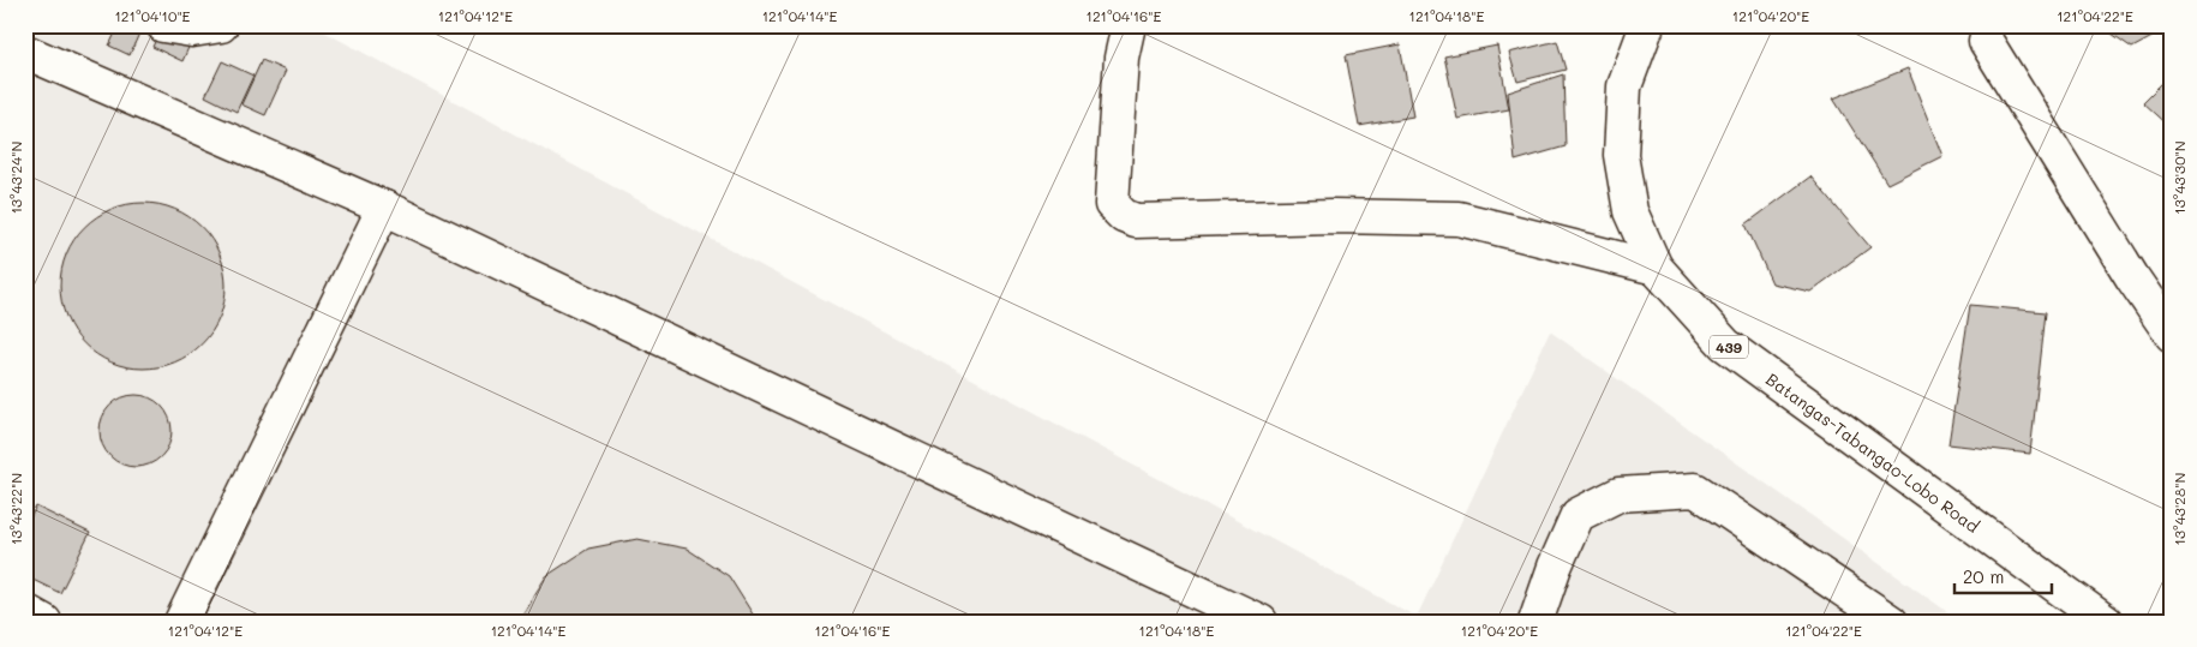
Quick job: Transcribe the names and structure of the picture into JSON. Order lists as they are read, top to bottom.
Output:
{
  "streets": {
    "main road": ["439", "Batangas-Tabangao-Lobo Road"]
  },
  "scale_bar": "20 m",
  "coordinates": [
    "121°04'10\"E",
    "121°04'12\"E",
    "121°04'14\"E",
    "121°04'16\"E",
    "121°04'18\"E",
    "121°04'20\"E",
    "121°04'22\"E",
    "13°43'24\"N",
    "13°43'30\"N",
    "13°43'22\"N",
    "13°43'28\"N"
  ]
}
